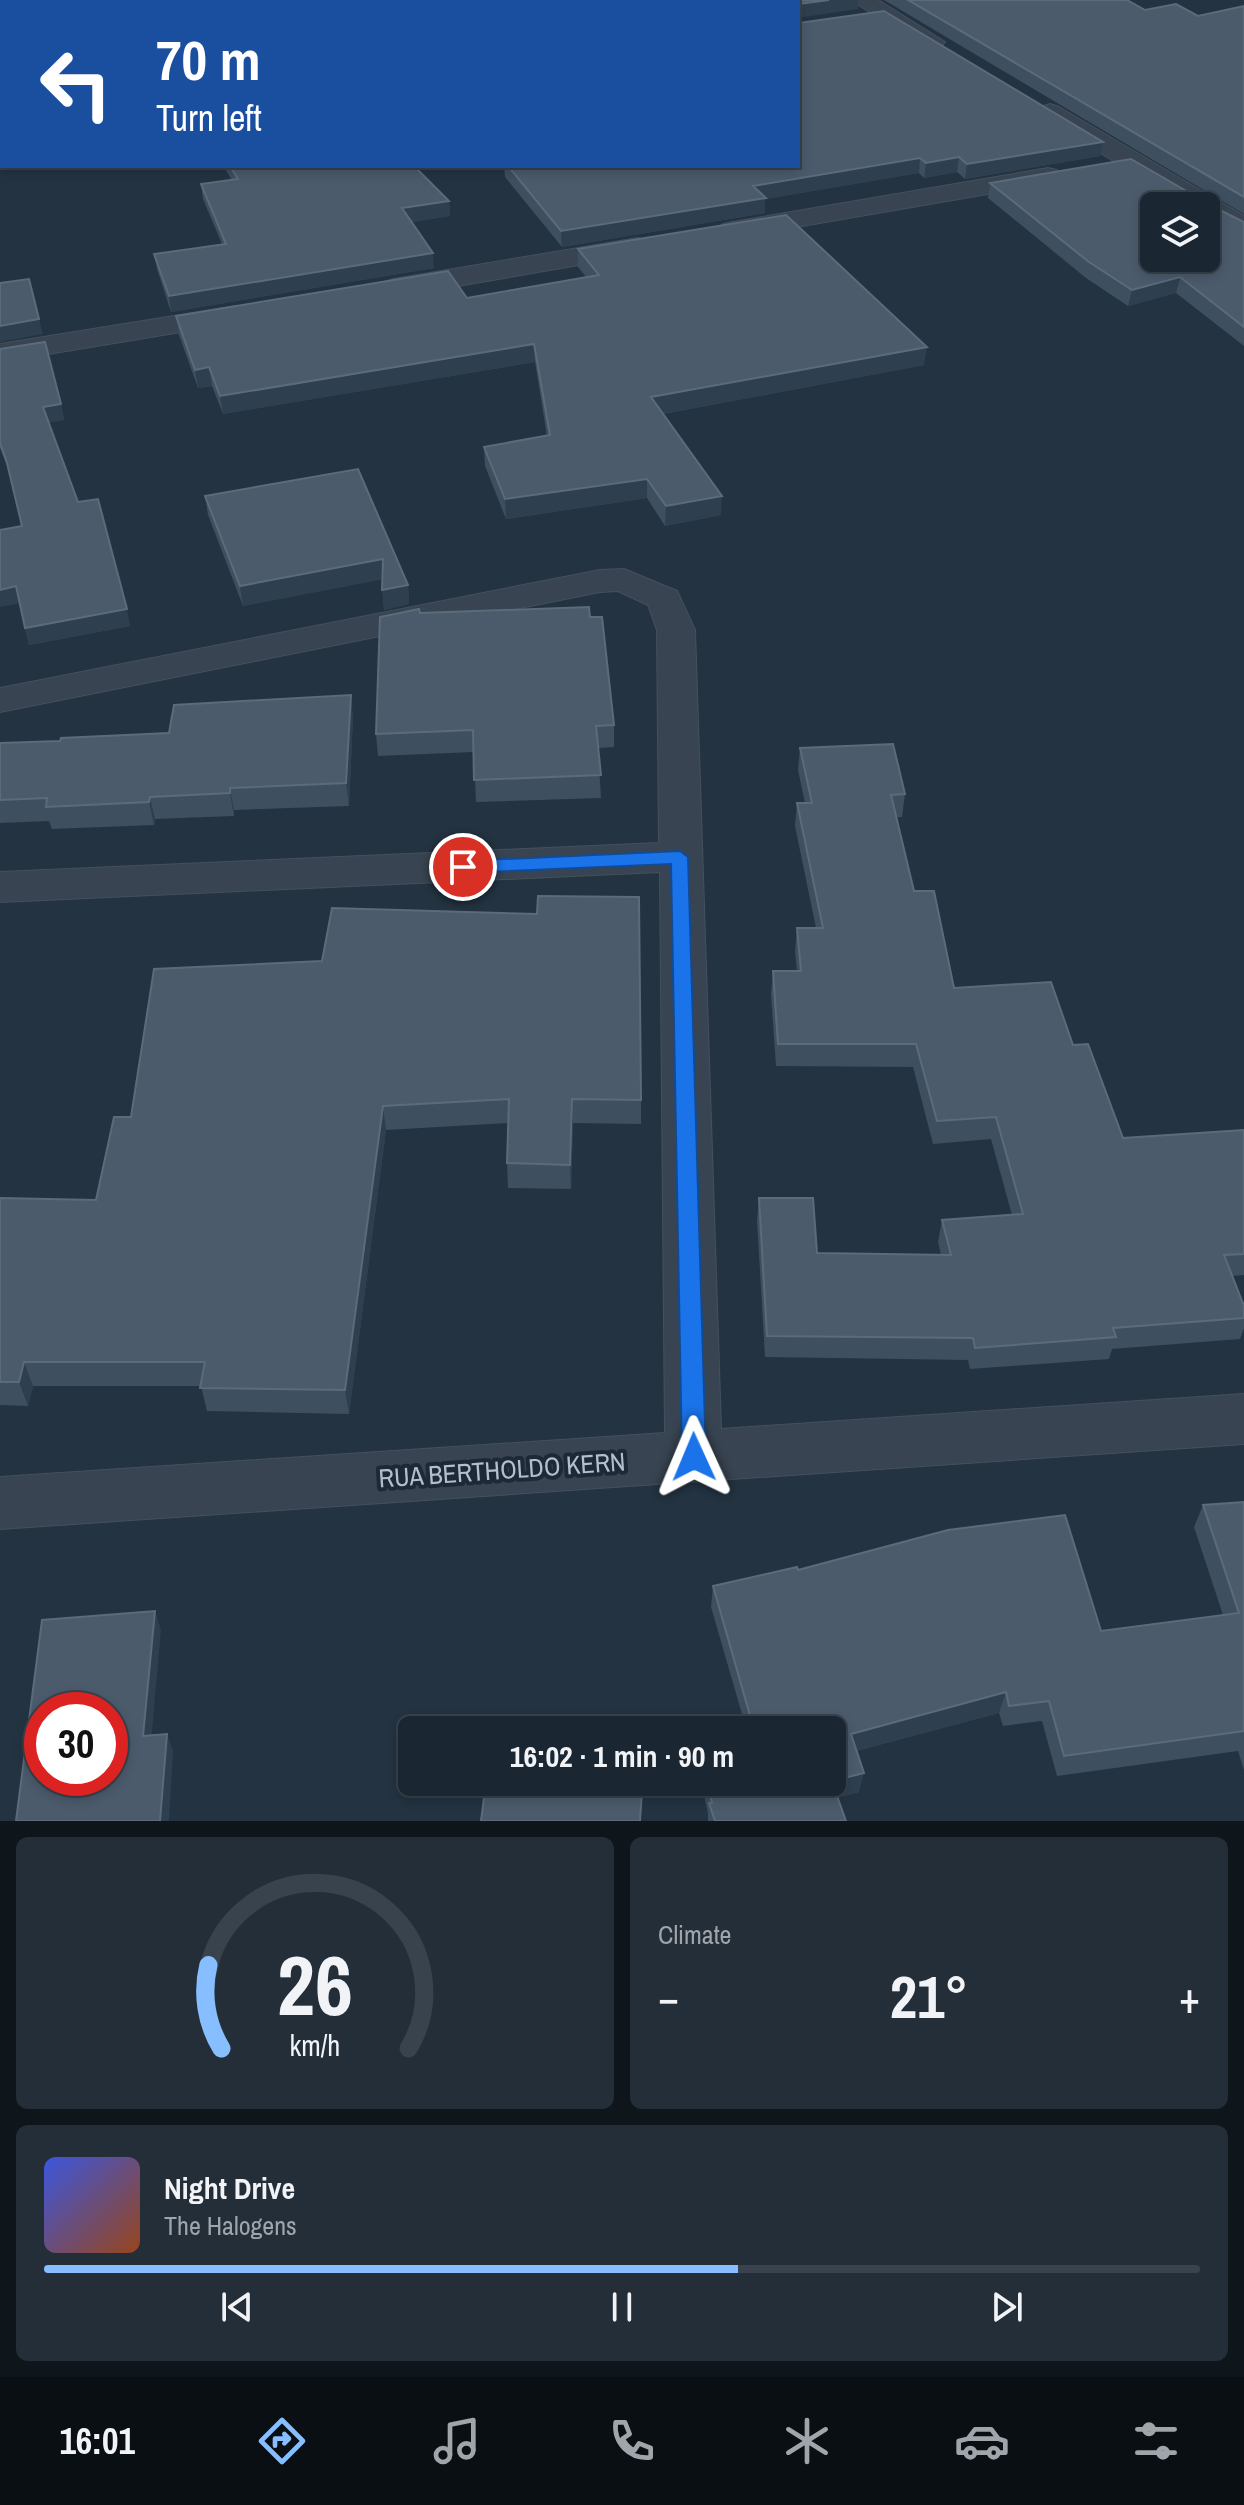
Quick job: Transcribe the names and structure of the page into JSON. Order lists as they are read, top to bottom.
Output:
{
  "streets": {
    "street": ["RUA BERTHOLDO KERN"]
  },
  "page": {
    "turn": ["70 m", "Turn left"],
    "limit": "30",
    "trip": "16:02 · 1 min · 90 m",
    "tile": "Climate",
    "heat": ["−", "21°", "+"],
    "song": ["Night Drive", "The Halogens"],
    "tabs": "16:01",
    "gauge": ["26", "km/h"]
  }
}
